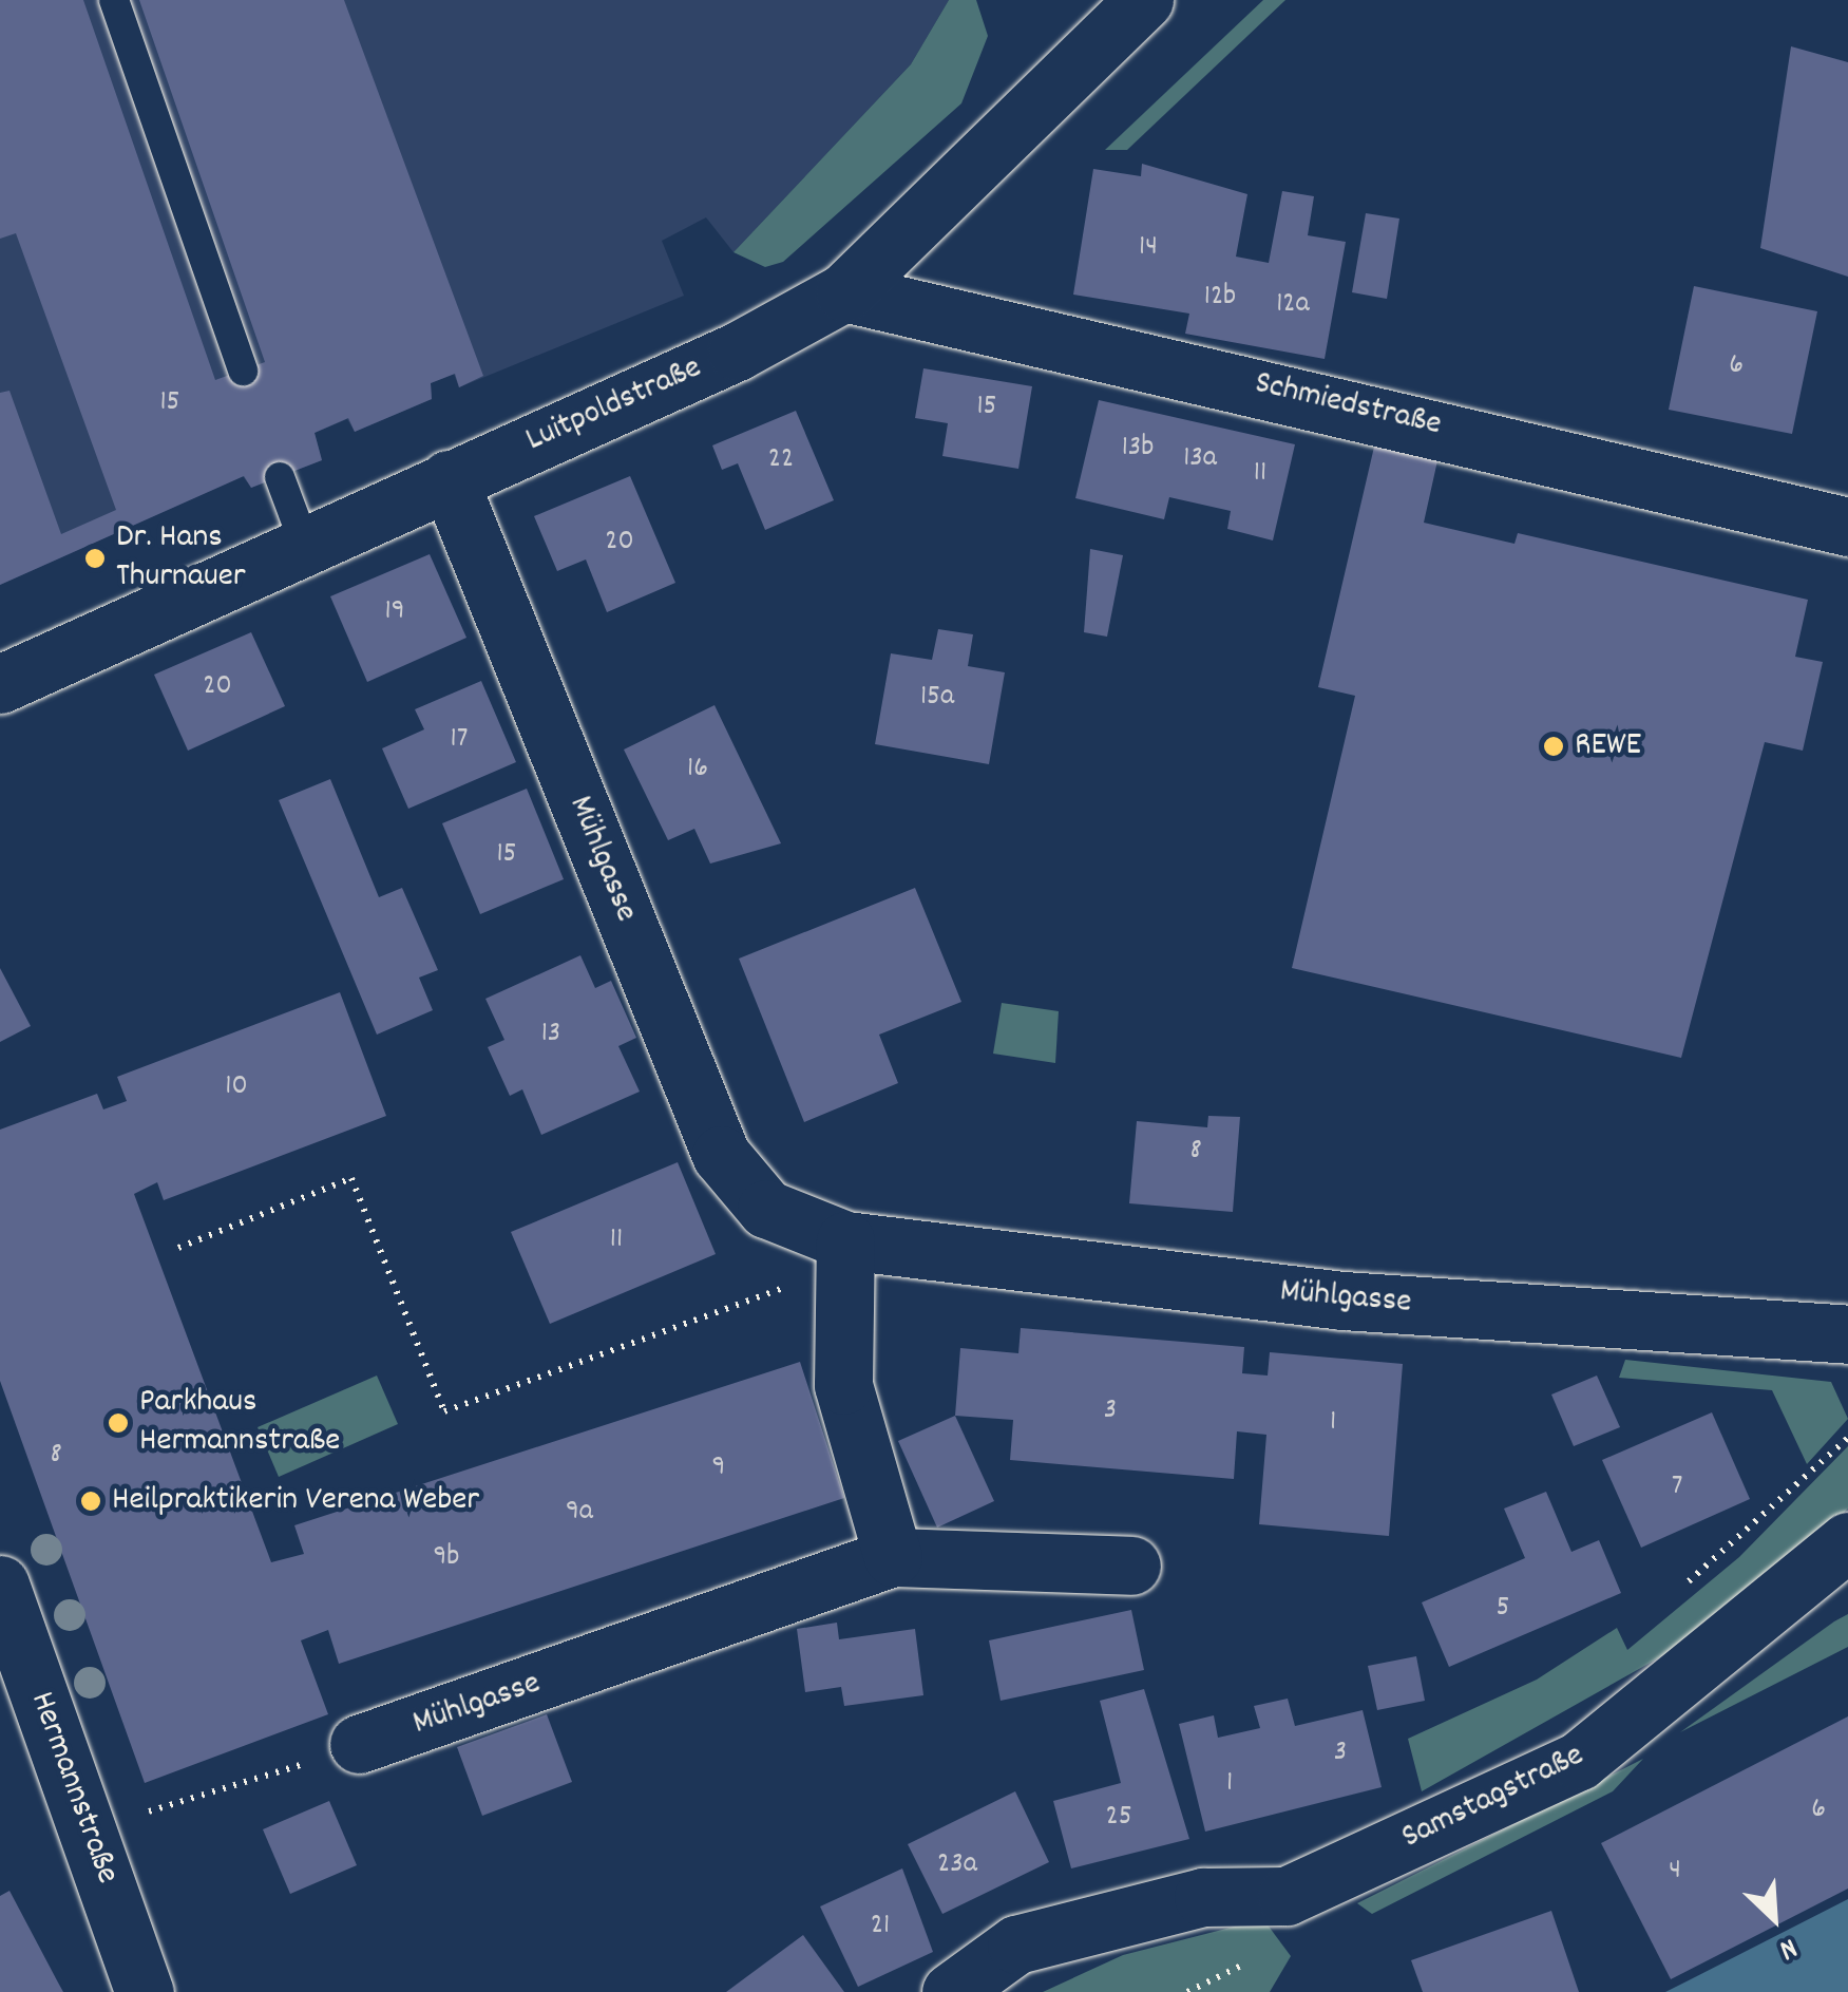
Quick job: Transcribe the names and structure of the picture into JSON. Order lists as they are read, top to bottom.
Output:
{
  "streets": {
    "street": [
      "Luitpoldstraße",
      "Schmiedstraße",
      "Mühlgasse",
      "Hermannstraße",
      "Samstagstraße"
    ]
  },
  "crossings": [
    ["Luitpoldstraße", "Schmiedstraße"],
    ["Luitpoldstraße", "Mühlgasse"]
  ],
  "places": [
    "Dr. Hans Thurnauer",
    "REWE",
    "Parkhaus Hermannstraße",
    "Heilpraktikerin Verena Weber"
  ],
  "house_numbers": [
    "14",
    "12b",
    "12a",
    "6",
    "15",
    "15",
    "13b",
    "13a",
    "22",
    "11",
    "20",
    "19",
    "20",
    "15a",
    "17",
    "16",
    "15",
    "13",
    "10",
    "8",
    "11",
    "3",
    "1",
    "8",
    "9",
    "7",
    "9a",
    "9b",
    "5",
    "3",
    "1",
    "6",
    "25",
    "23a",
    "4",
    "21"
  ],
  "north": "bottom right"
}
